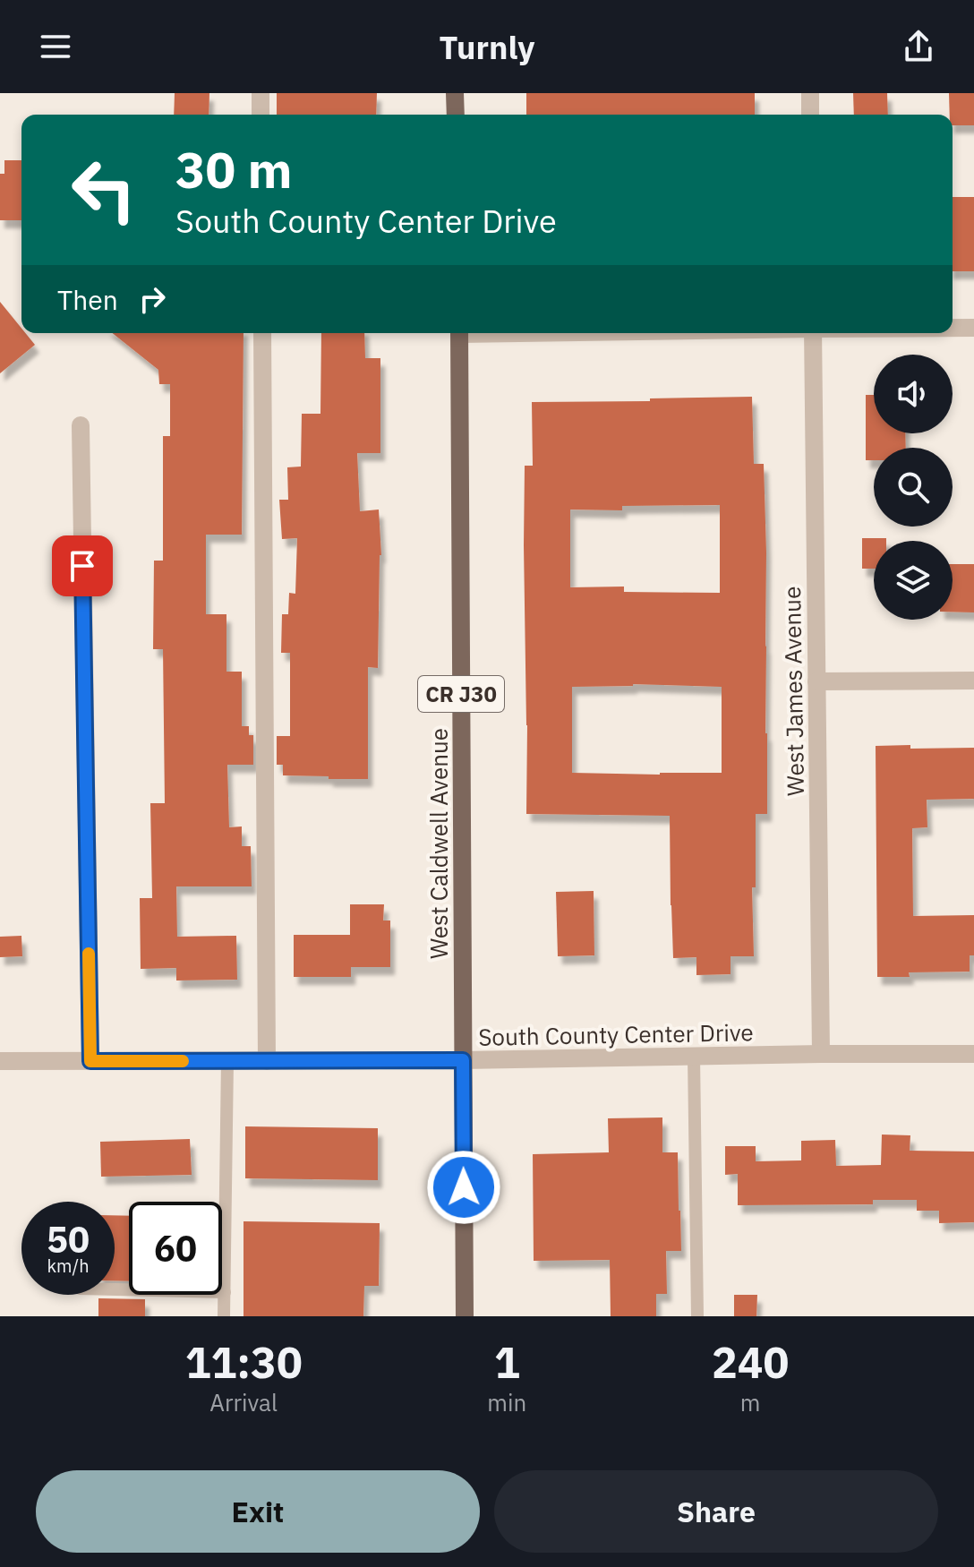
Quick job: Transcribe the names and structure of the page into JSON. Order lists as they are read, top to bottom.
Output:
{
  "streets": {
    "main road": ["CR J30", "West Caldwell Avenue"],
    "street": ["West James Avenue", "South County Center Drive"]
  },
  "crossings": [
    ["West James Avenue", "South County Center Drive"],
    ["West Caldwell Avenue", "South County Center Drive"]
  ],
  "page": {
    "header": "Turnly",
    "turn": ["30 m", "South County Center Drive"],
    "then": "Then",
    "speed": "50 km/h",
    "limit": "60",
    "eta": [
      "11:30",
      "Arrival",
      "1",
      "min",
      "240",
      "m"
    ],
    "buttons": ["Exit", "Share"]
  }
}
